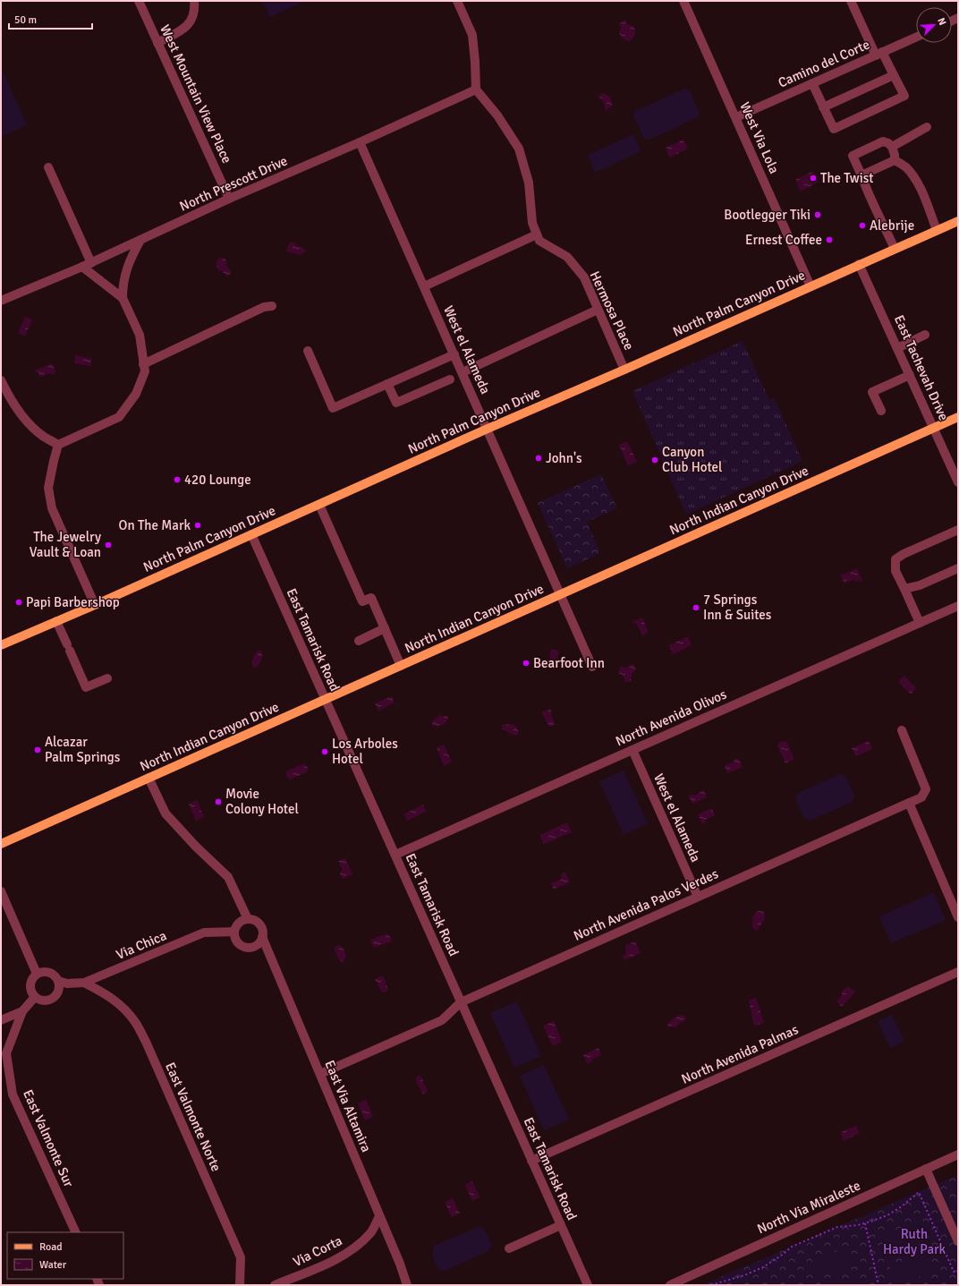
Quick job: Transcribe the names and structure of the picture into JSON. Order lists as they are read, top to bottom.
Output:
{
  "streets": {
    "main road": ["North Palm Canyon Drive", "North Indian Canyon Drive"],
    "street": [
      "Camino del Corte",
      "West Mountain View Place",
      "West Via Lola",
      "North Prescott Drive",
      "Hermosa Place",
      "West el Alameda",
      "East Tachevah Drive",
      "East Tamarisk Road",
      "North Avenida Olivos",
      "North Avenida Palos Verdes",
      "Via Chica",
      "North Avenida Palmas",
      "East Via Altamira",
      "East Valmonte Norte",
      "East Valmonte Sur",
      "North Via Miraleste",
      "Via Corta"
    ]
  },
  "crossings": [
    ["Camino del Corte", "West Via Lola"],
    ["West Mountain View Place", "North Prescott Drive"],
    ["West Via Lola", "North Palm Canyon Drive"],
    ["North Prescott Drive", "Hermosa Place"],
    ["North Prescott Drive", "West el Alameda"],
    ["North Palm Canyon Drive", "Hermosa Place"],
    ["North Palm Canyon Drive", "West el Alameda"],
    ["North Palm Canyon Drive", "East Tachevah Drive"],
    ["North Palm Canyon Drive", "East Tamarisk Road"],
    ["West el Alameda", "North Indian Canyon Drive"],
    ["West el Alameda", "North Avenida Olivos"],
    ["West el Alameda", "North Avenida Palos Verdes"],
    ["East Tachevah Drive", "North Indian Canyon Drive"],
    ["North Indian Canyon Drive", "East Tamarisk Road"],
    ["East Tamarisk Road", "North Avenida Olivos"],
    ["East Tamarisk Road", "North Avenida Palos Verdes"],
    ["East Tamarisk Road", "North Avenida Palmas"],
    ["North Avenida Palos Verdes", "East Via Altamira"],
    ["Via Chica", "East Via Altamira"],
    ["Via Chica", "East Valmonte Norte"],
    ["East Via Altamira", "Via Corta"]
  ],
  "parks": ["Ruth Hardy Park"],
  "places": [
    "The Twist",
    "Bootlegger Tiki",
    "Alebrije",
    "Ernest Coffee",
    "John's",
    "Canyon Club Hotel",
    "420 Lounge",
    "On The Mark",
    "The Jewelry Vault & Loan",
    "Papi Barbershop",
    "7 Springs Inn & Suites",
    "Bearfoot Inn",
    "Alcazar Palm Springs",
    "Los Arboles Hotel",
    "Movie Colony Hotel"
  ],
  "legend": ["Road", "Water"],
  "scale_bar": "50 m",
  "north": "top right"
}
